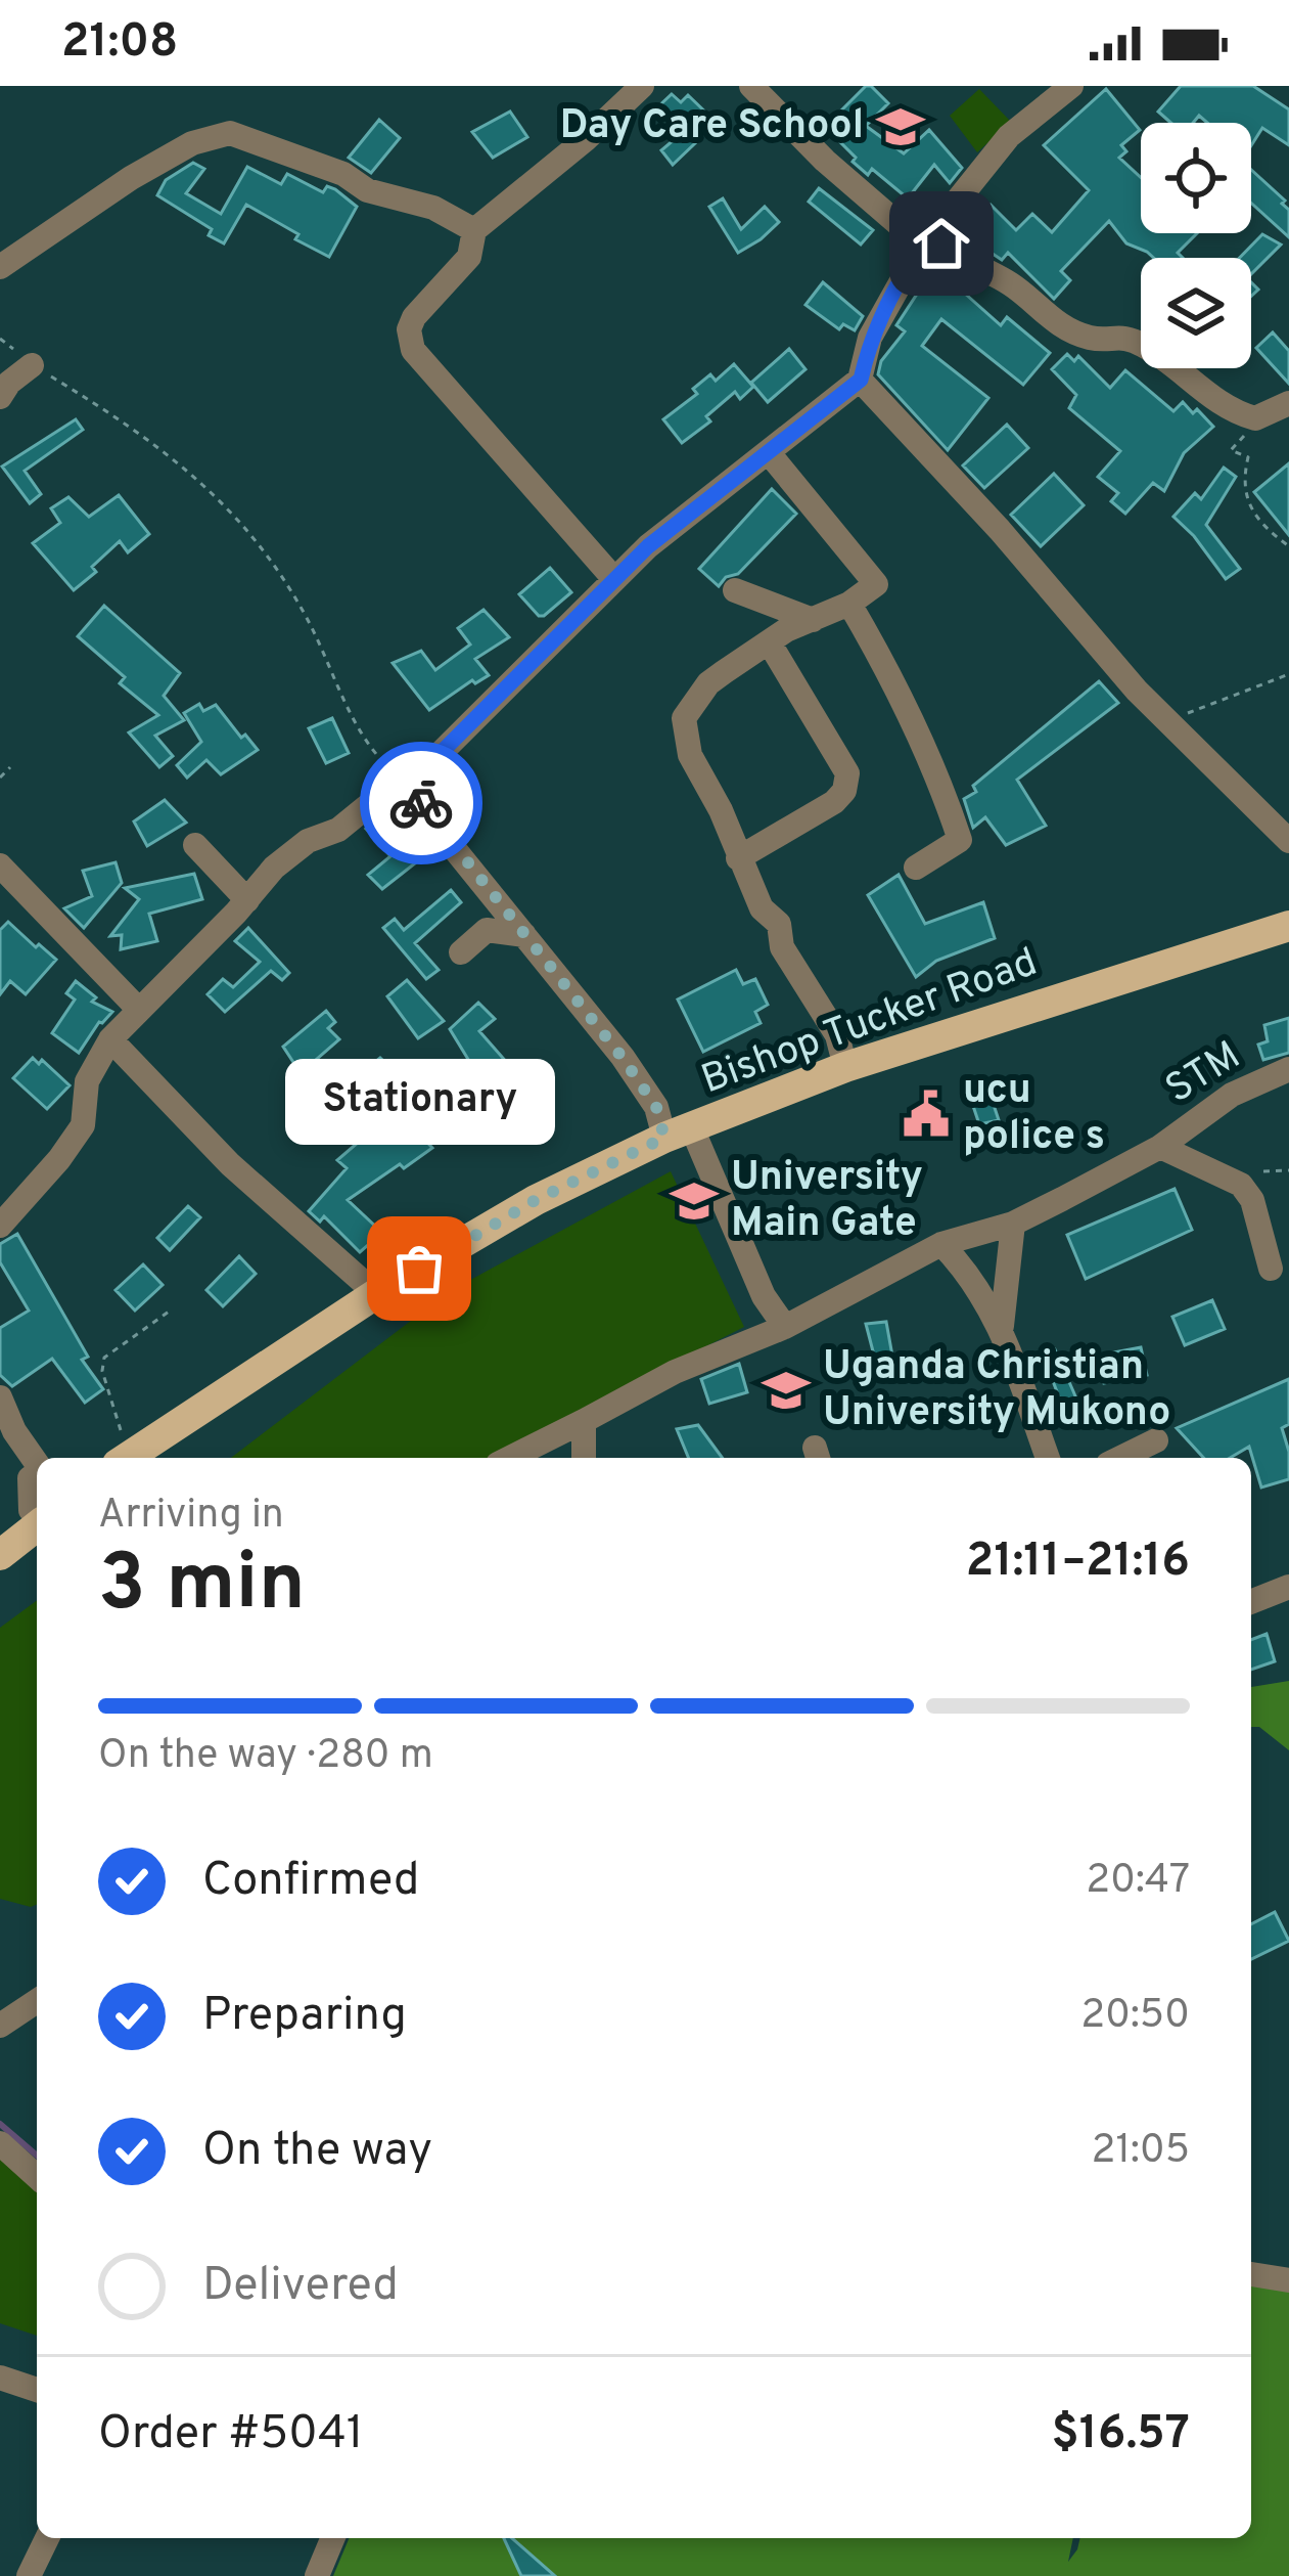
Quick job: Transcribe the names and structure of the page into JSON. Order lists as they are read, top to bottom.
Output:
{
  "streets": {
    "main road": ["Bishop Tucker Road"],
    "street": ["STM"]
  },
  "places": {
    "school or university": ["Day Care School", "University Main Gate", "Uganda Christian University Mukono"],
    "public building": ["ucu police s"],
    "other": ["Stationary"]
  },
  "page": {
    "status": "21:08",
    "bubble": "Stationary",
    "heading": ["3 min", "Arriving in", "21:11–21:16"],
    "panel": ["Order #5041", "$16.57"],
    "bar": "On the way · 280 m",
    "list": [
      ["Confirmed", "20:47"],
      ["Preparing", "20:50"],
      ["On the way", "21:05"],
      "Delivered"
    ]
  }
}
